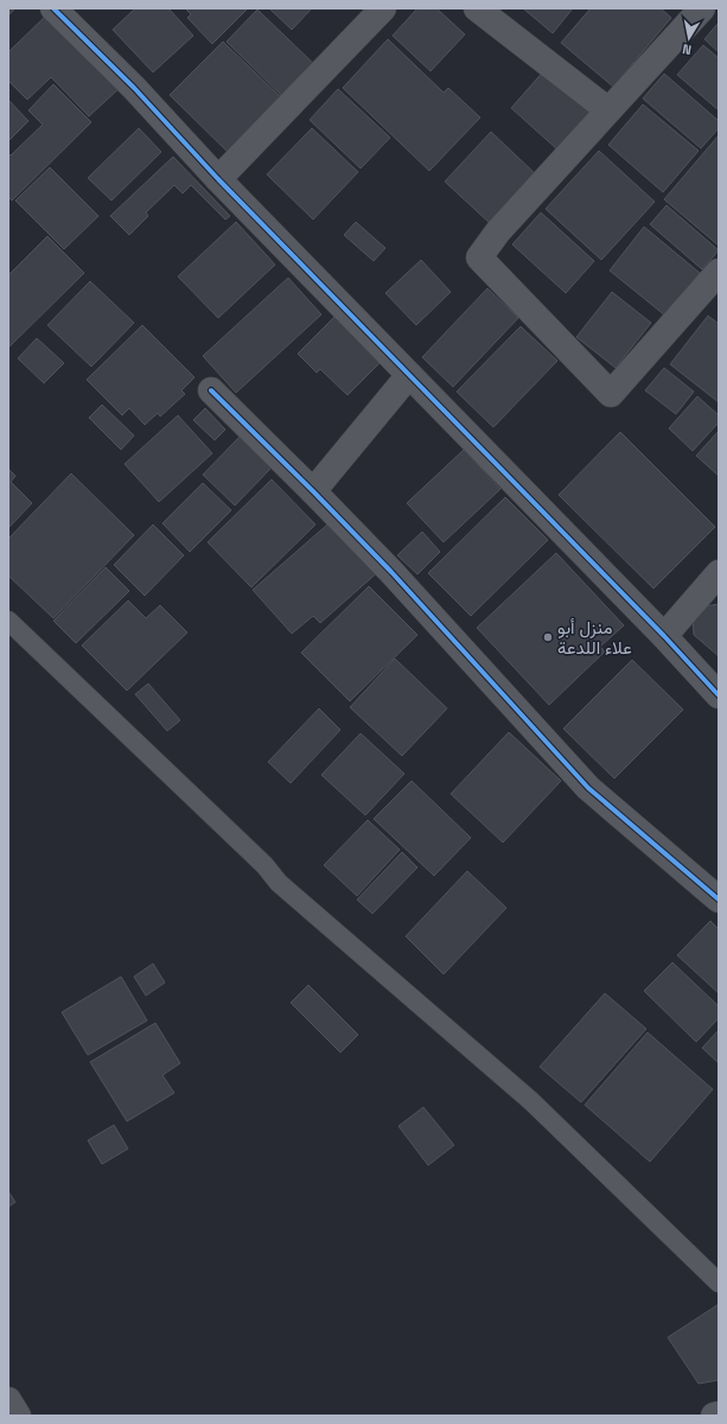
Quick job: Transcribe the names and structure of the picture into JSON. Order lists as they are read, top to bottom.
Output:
{
  "places": ["منزل أبو علاء اللدعة"],
  "north": "bottom"
}
